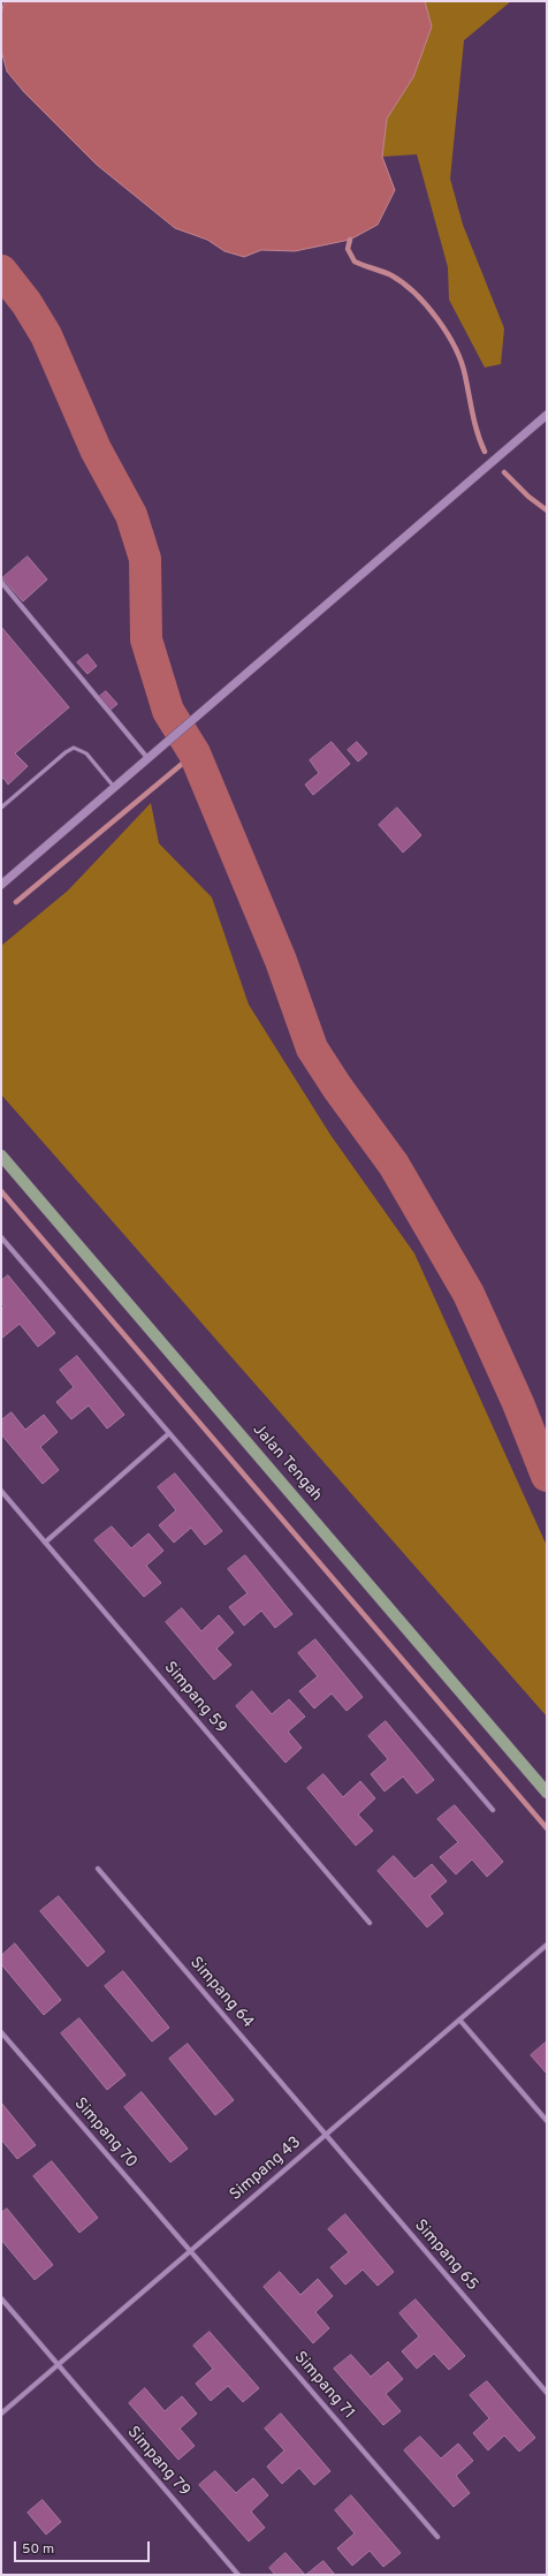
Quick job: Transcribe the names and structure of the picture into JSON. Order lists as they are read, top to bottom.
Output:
{
  "streets": {
    "main road": ["Jalan Tengah"],
    "street": [
      "Simpang 59",
      "Simpang 64",
      "Simpang 70",
      "Simpang 43",
      "Simpang 65",
      "Simpang 71",
      "Simpang 79"
    ]
  },
  "crossings": [
    ["Simpang 64", "Simpang 43"],
    ["Simpang 64", "Simpang 65"],
    ["Simpang 70", "Simpang 43"],
    ["Simpang 70", "Simpang 71"],
    ["Simpang 43", "Simpang 65"],
    ["Simpang 43", "Simpang 71"],
    ["Simpang 43", "Simpang 79"]
  ],
  "scale_bar": "50 m"
}
